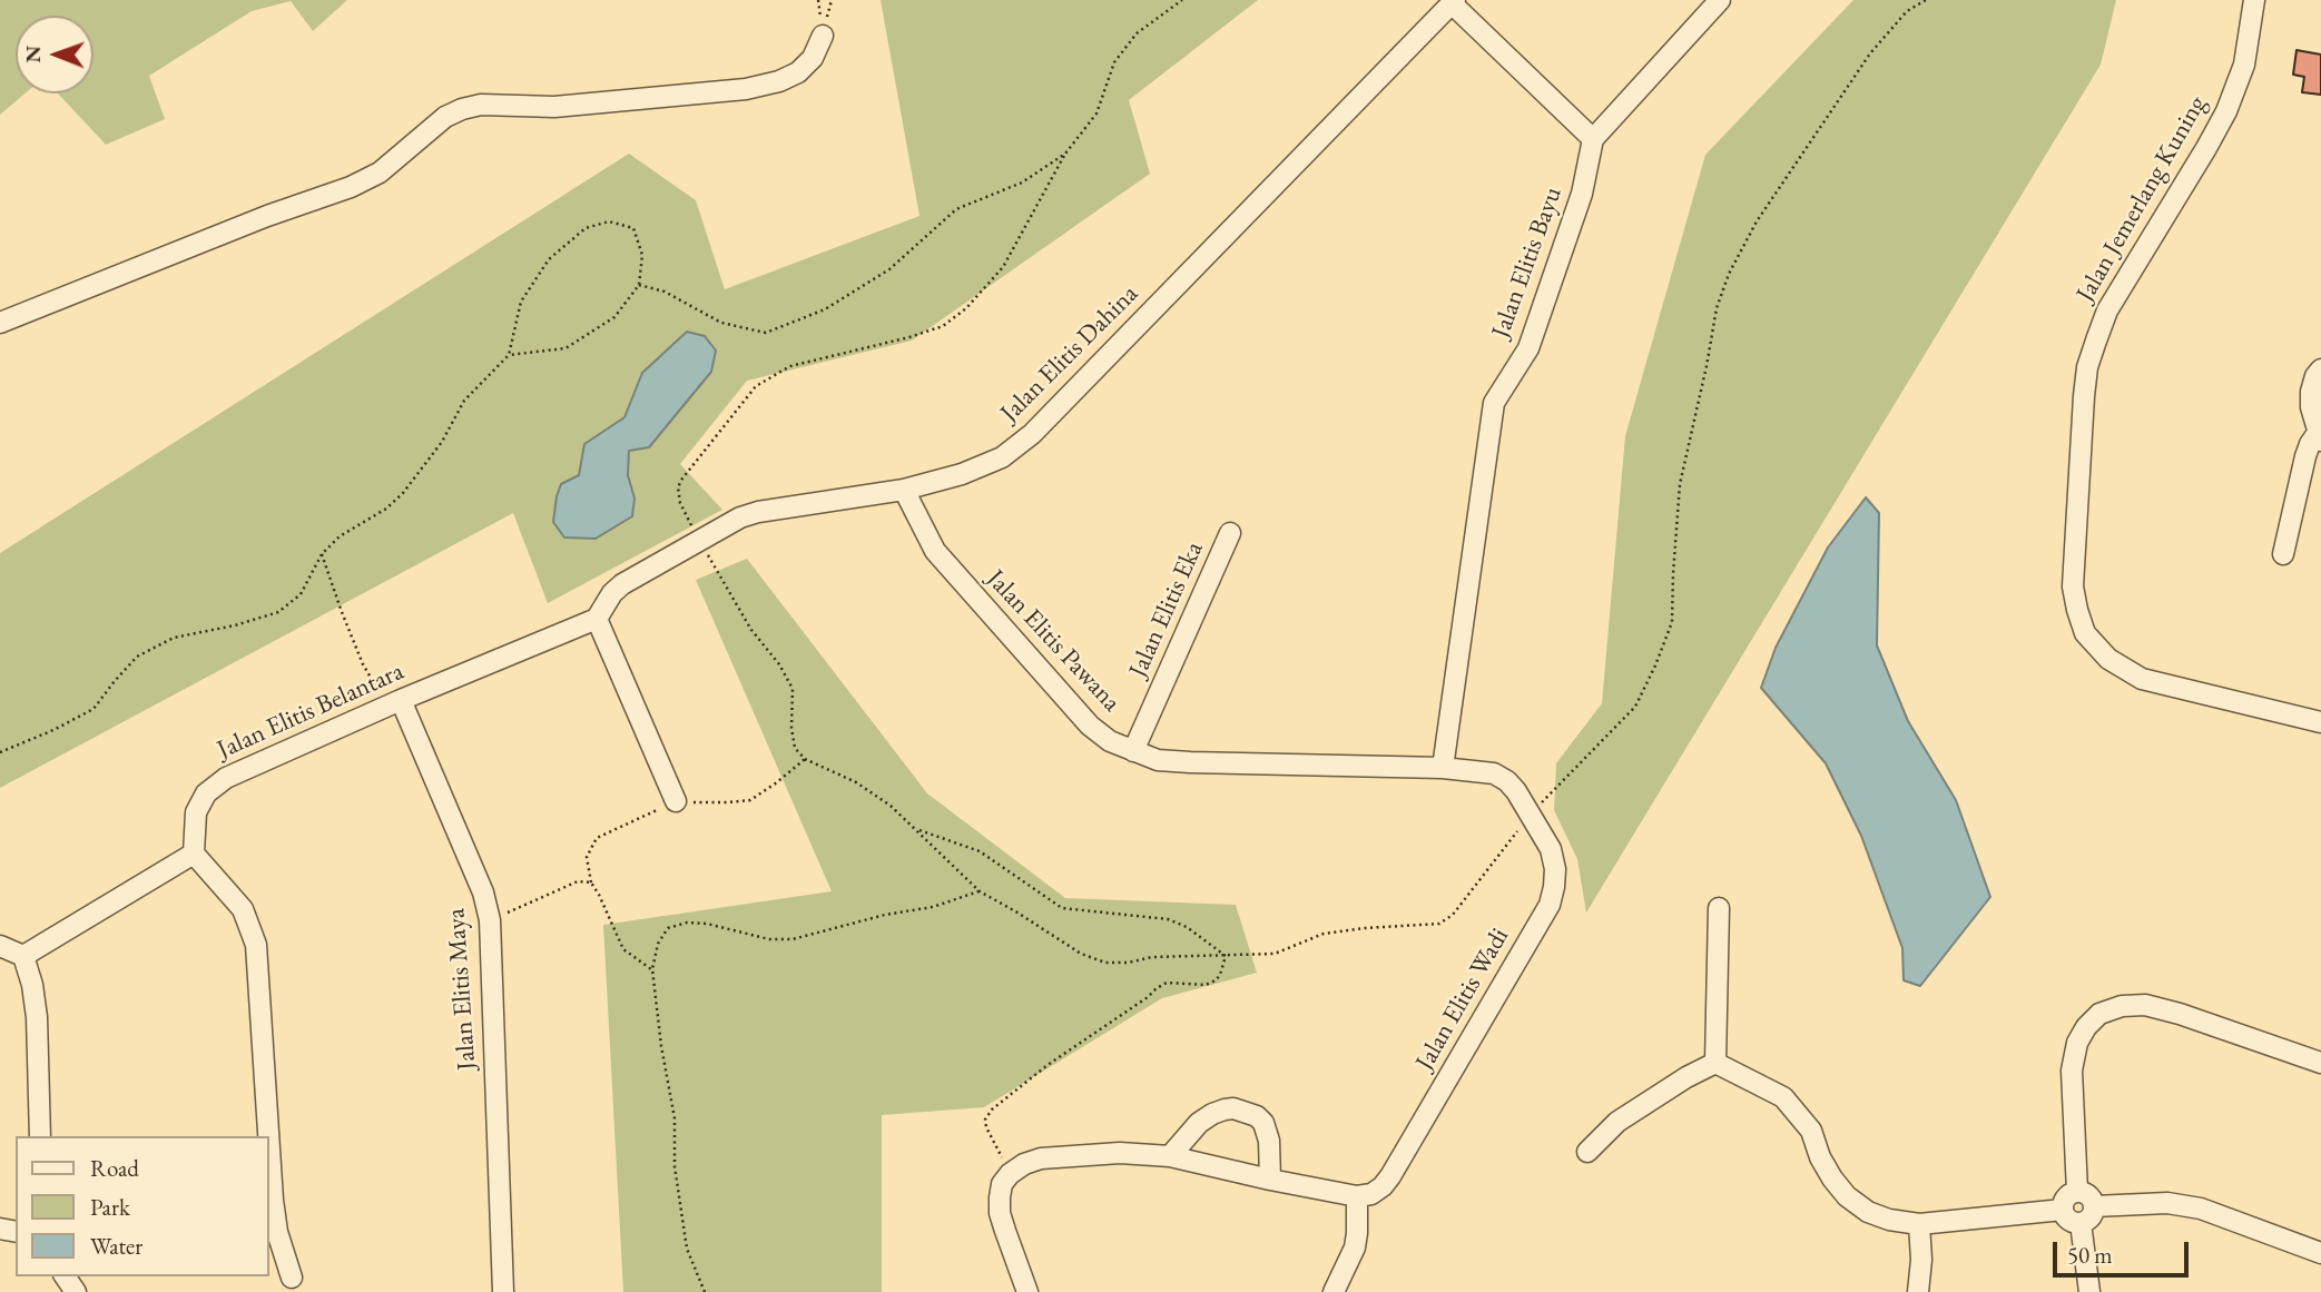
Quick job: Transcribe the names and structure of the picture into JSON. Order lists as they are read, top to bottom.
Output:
{
  "streets": {
    "street": [
      "Jalan Jemerlang Kuning",
      "Jalan Elitis Bayu",
      "Jalan Elitis Dahina",
      "Jalan Elitis Eka",
      "Jalan Elitis Pawana",
      "Jalan Elitis Belantara",
      "Jalan Elitis Maya",
      "Jalan Elitis Wadi"
    ]
  },
  "crossings": [
    ["Jalan Elitis Bayu", "Jalan Elitis Pawana"],
    ["Jalan Elitis Bayu", "Jalan Elitis Wadi"],
    ["Jalan Elitis Dahina", "Jalan Elitis Pawana"],
    ["Jalan Elitis Dahina", "Jalan Elitis Belantara"],
    ["Jalan Elitis Eka", "Jalan Elitis Pawana"],
    ["Jalan Elitis Pawana", "Jalan Elitis Wadi"],
    ["Jalan Elitis Belantara", "Jalan Elitis Maya"]
  ],
  "legend": ["Road", "Park", "Water"],
  "scale_bar": "50 m",
  "north": "left"
}
